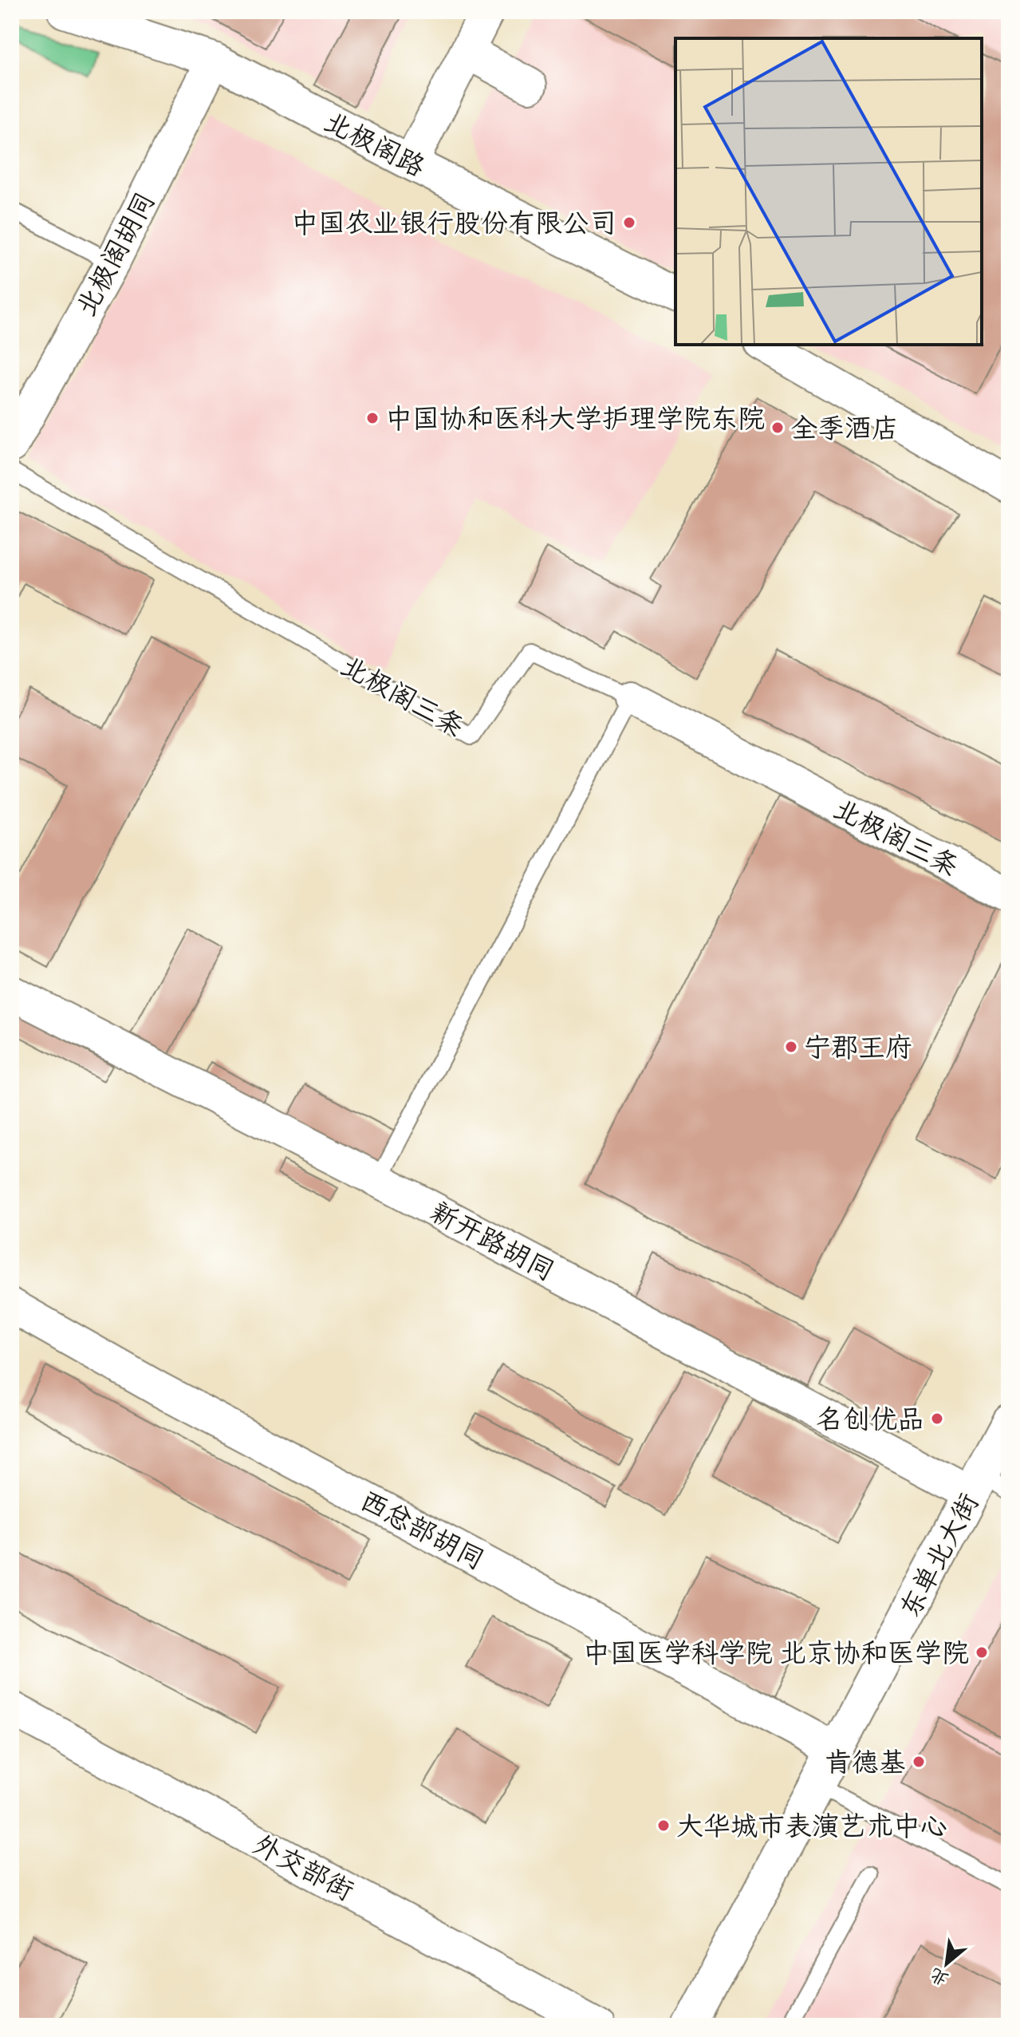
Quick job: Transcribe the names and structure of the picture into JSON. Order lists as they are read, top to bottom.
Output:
{
  "streets": {
    "main road": ["东单北大街"],
    "street": [
      "北极阁路",
      "北极阁胡同",
      "北极阁三条",
      "新开路胡同",
      "西总部胡同",
      "外交部街"
    ]
  },
  "crossings": [
    ["北极阁路", "北极阁胡同"],
    ["新开路胡同", "东单北大街"],
    ["西总部胡同", "东单北大街"]
  ],
  "places": [
    "中国农业银行股份有限公司",
    "中国协和医科大学护理学院东院",
    "全季酒店",
    "宁郡王府",
    "名创优品",
    "中国医学科学院 北京协和医学院",
    "肯德基",
    "大华城市表演艺术中心"
  ],
  "north": "bottom left"
}
